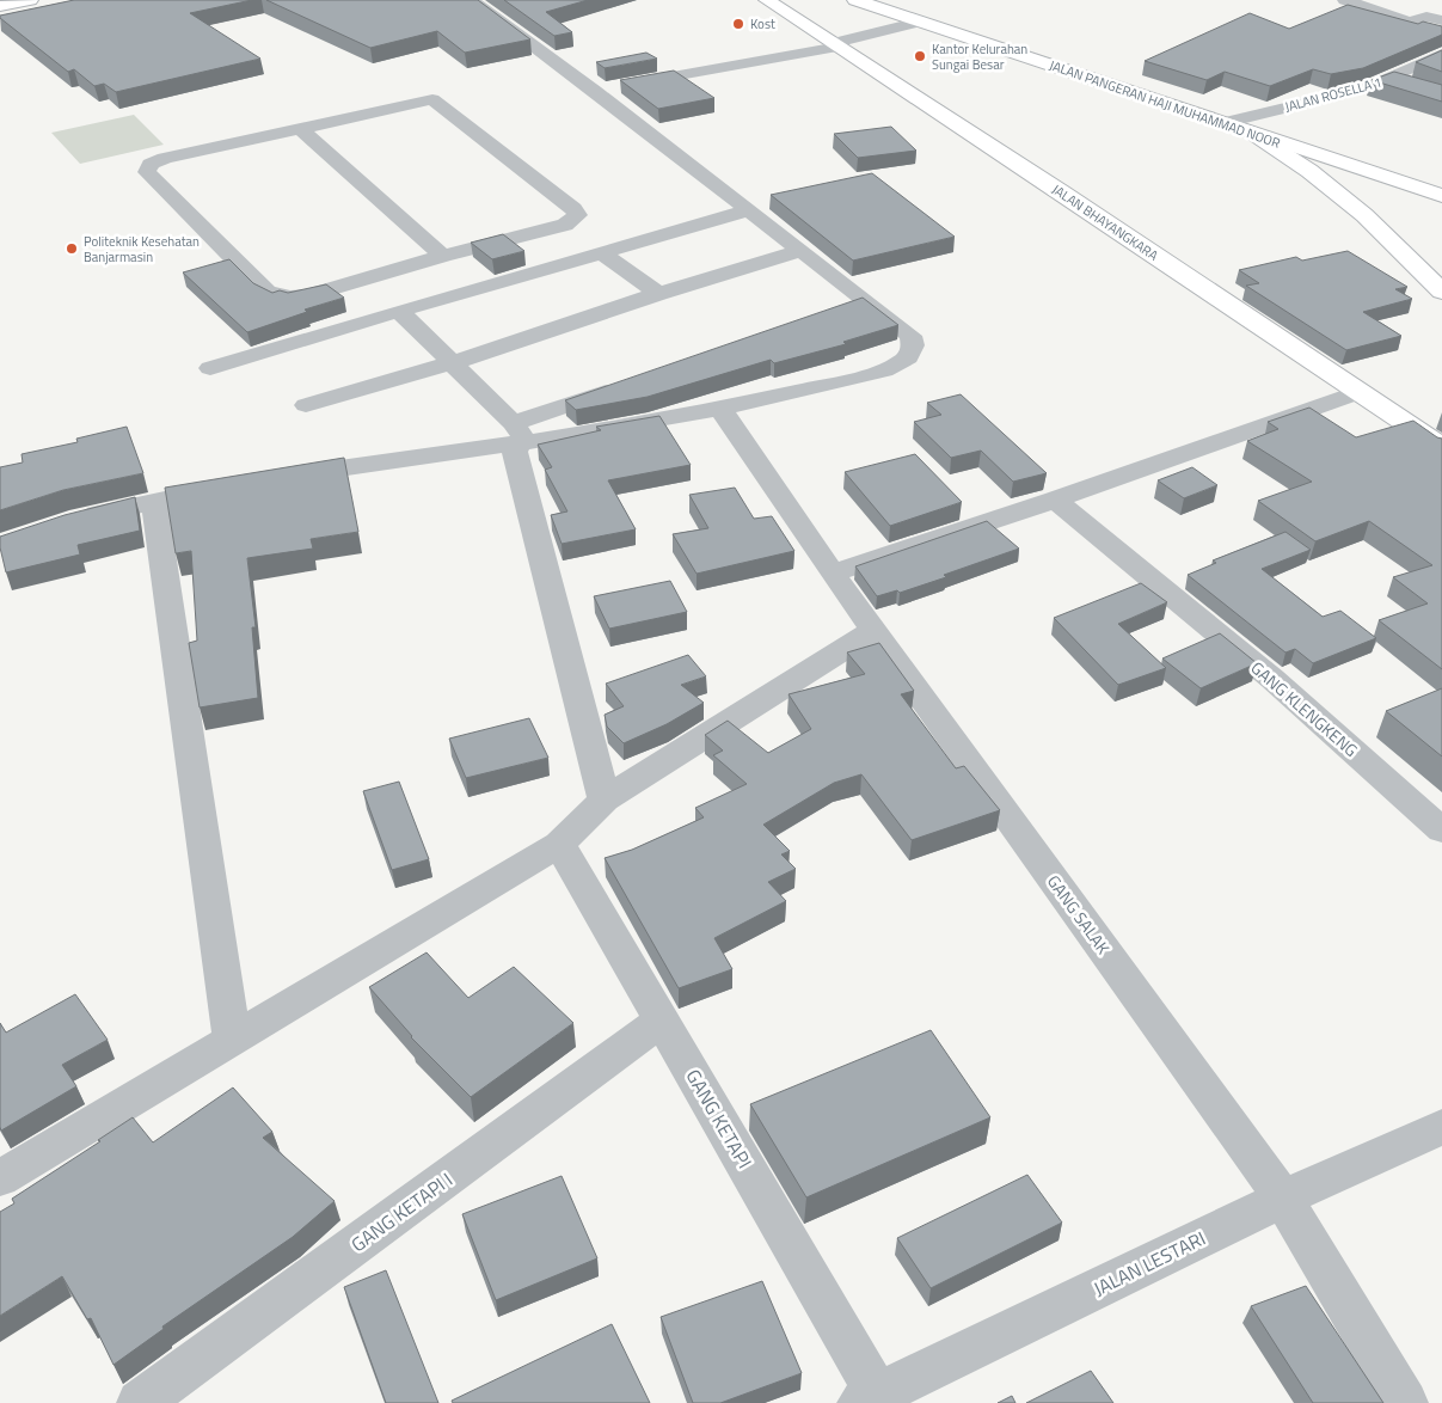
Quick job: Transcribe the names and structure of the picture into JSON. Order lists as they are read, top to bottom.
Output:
{
  "streets": {
    "main road": ["JALAN PANGERAN HAJI MUHAMMAD NOOR", "JALAN BHAYANGKARA"],
    "street": [
      "JALAN ROSELLA 1",
      "GANG KLENGKENG",
      "GANG SALAK",
      "GANG KETAPI",
      "GANG KETAPI I",
      "JALAN LESTARI"
    ]
  },
  "crossings": [
    ["JALAN ROSELLA 1", "JALAN PANGERAN HAJI MUHAMMAD NOOR"],
    ["GANG SALAK", "JALAN LESTARI"],
    ["GANG KETAPI", "GANG KETAPI I"],
    ["GANG KETAPI", "JALAN LESTARI"]
  ],
  "places": ["Kost", "Kantor Kelurahan Sungai Besar", "Politeknik Kesehatan Banjarmasin"]
}
